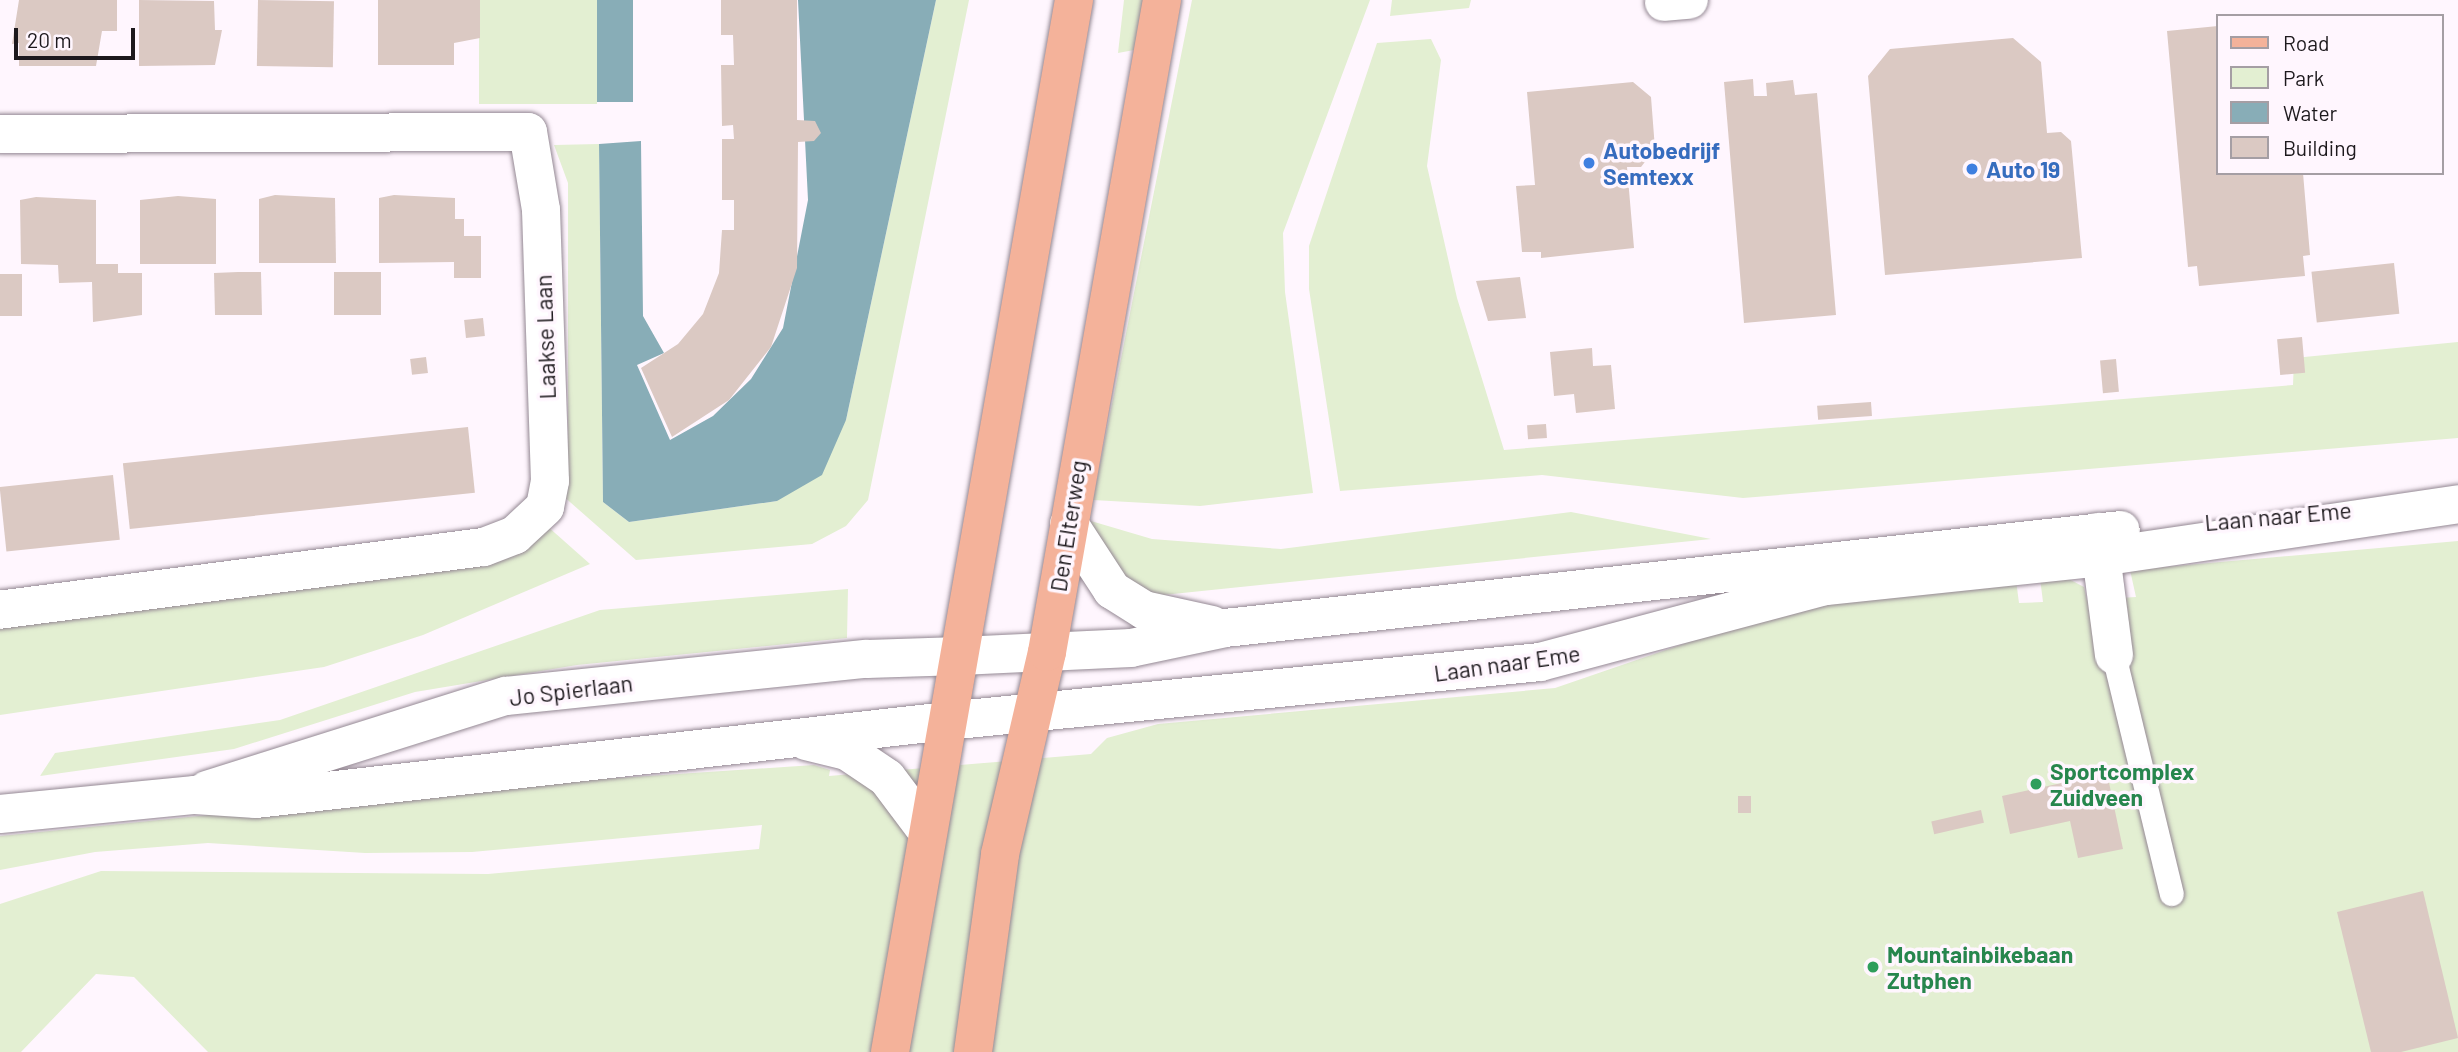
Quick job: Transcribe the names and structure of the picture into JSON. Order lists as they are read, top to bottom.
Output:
{
  "streets": {
    "main road": ["Den Elterweg"],
    "street": ["Laakse Laan", "Laan naar Eme", "Jo Spierlaan"]
  },
  "crossings": [
    ["Laan naar Eme", "Den Elterweg"],
    ["Laan naar Eme", "Jo Spierlaan"]
  ],
  "places": [
    "Autobedrijf Semtexx",
    "Auto 19",
    "Sportcomplex Zuidveen",
    "Mountainbikebaan Zutphen"
  ],
  "legend": [
    "Road",
    "Park",
    "Water",
    "Building"
  ],
  "scale_bar": "20 m"
}
